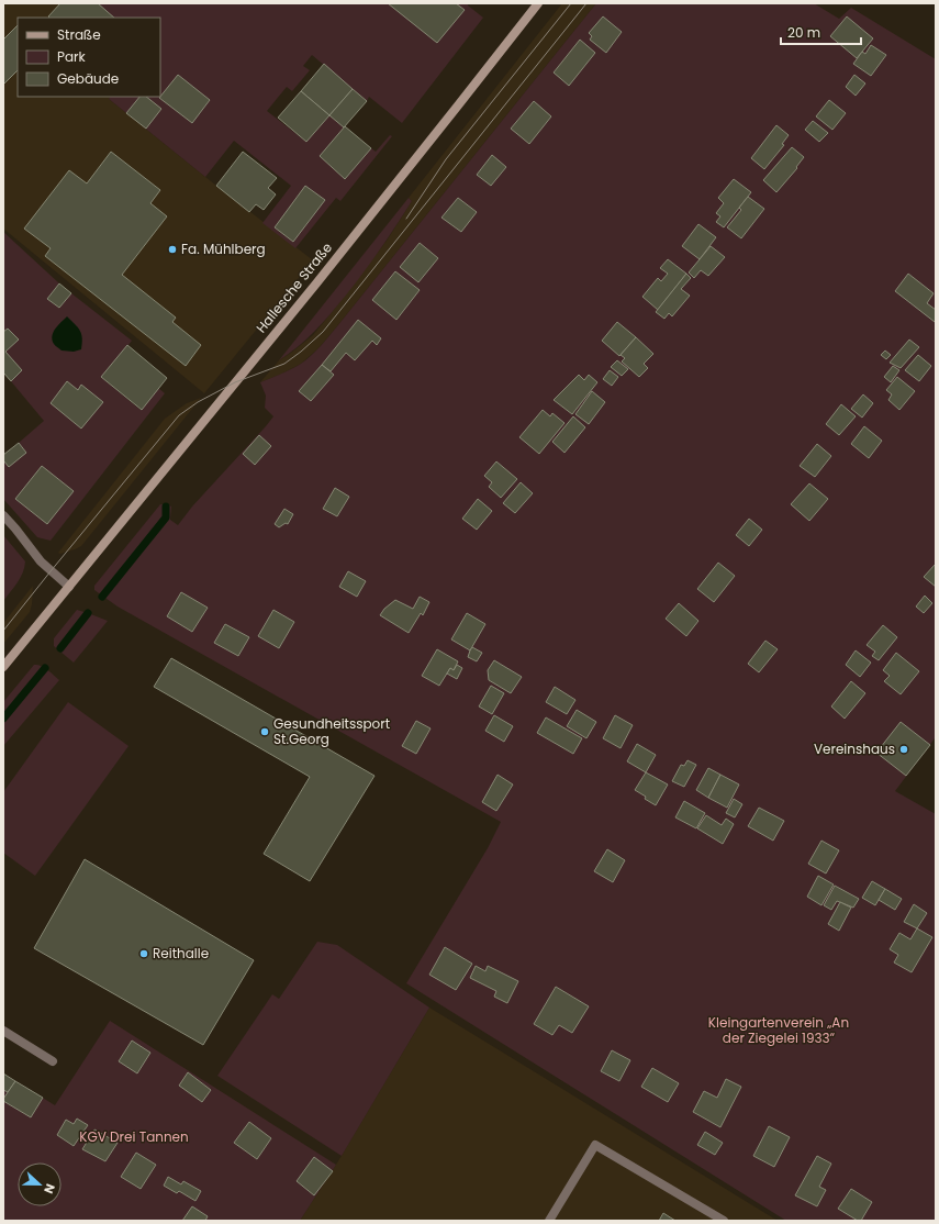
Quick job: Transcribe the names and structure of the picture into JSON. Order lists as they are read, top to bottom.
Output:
{
  "streets": {
    "street": ["Hallesche Straße"]
  },
  "parks": ["Kleingartenverein „An der Ziegelei 1933“", "KGV Drei Tannen"],
  "places": [
    "Fa. Mühlberg",
    "Gesundheitssport St.Georg",
    "Vereinshaus",
    "Reithalle"
  ],
  "legend": ["Straße", "Park", "Gebäude"],
  "scale_bar": "20 m",
  "north": "right"
}
